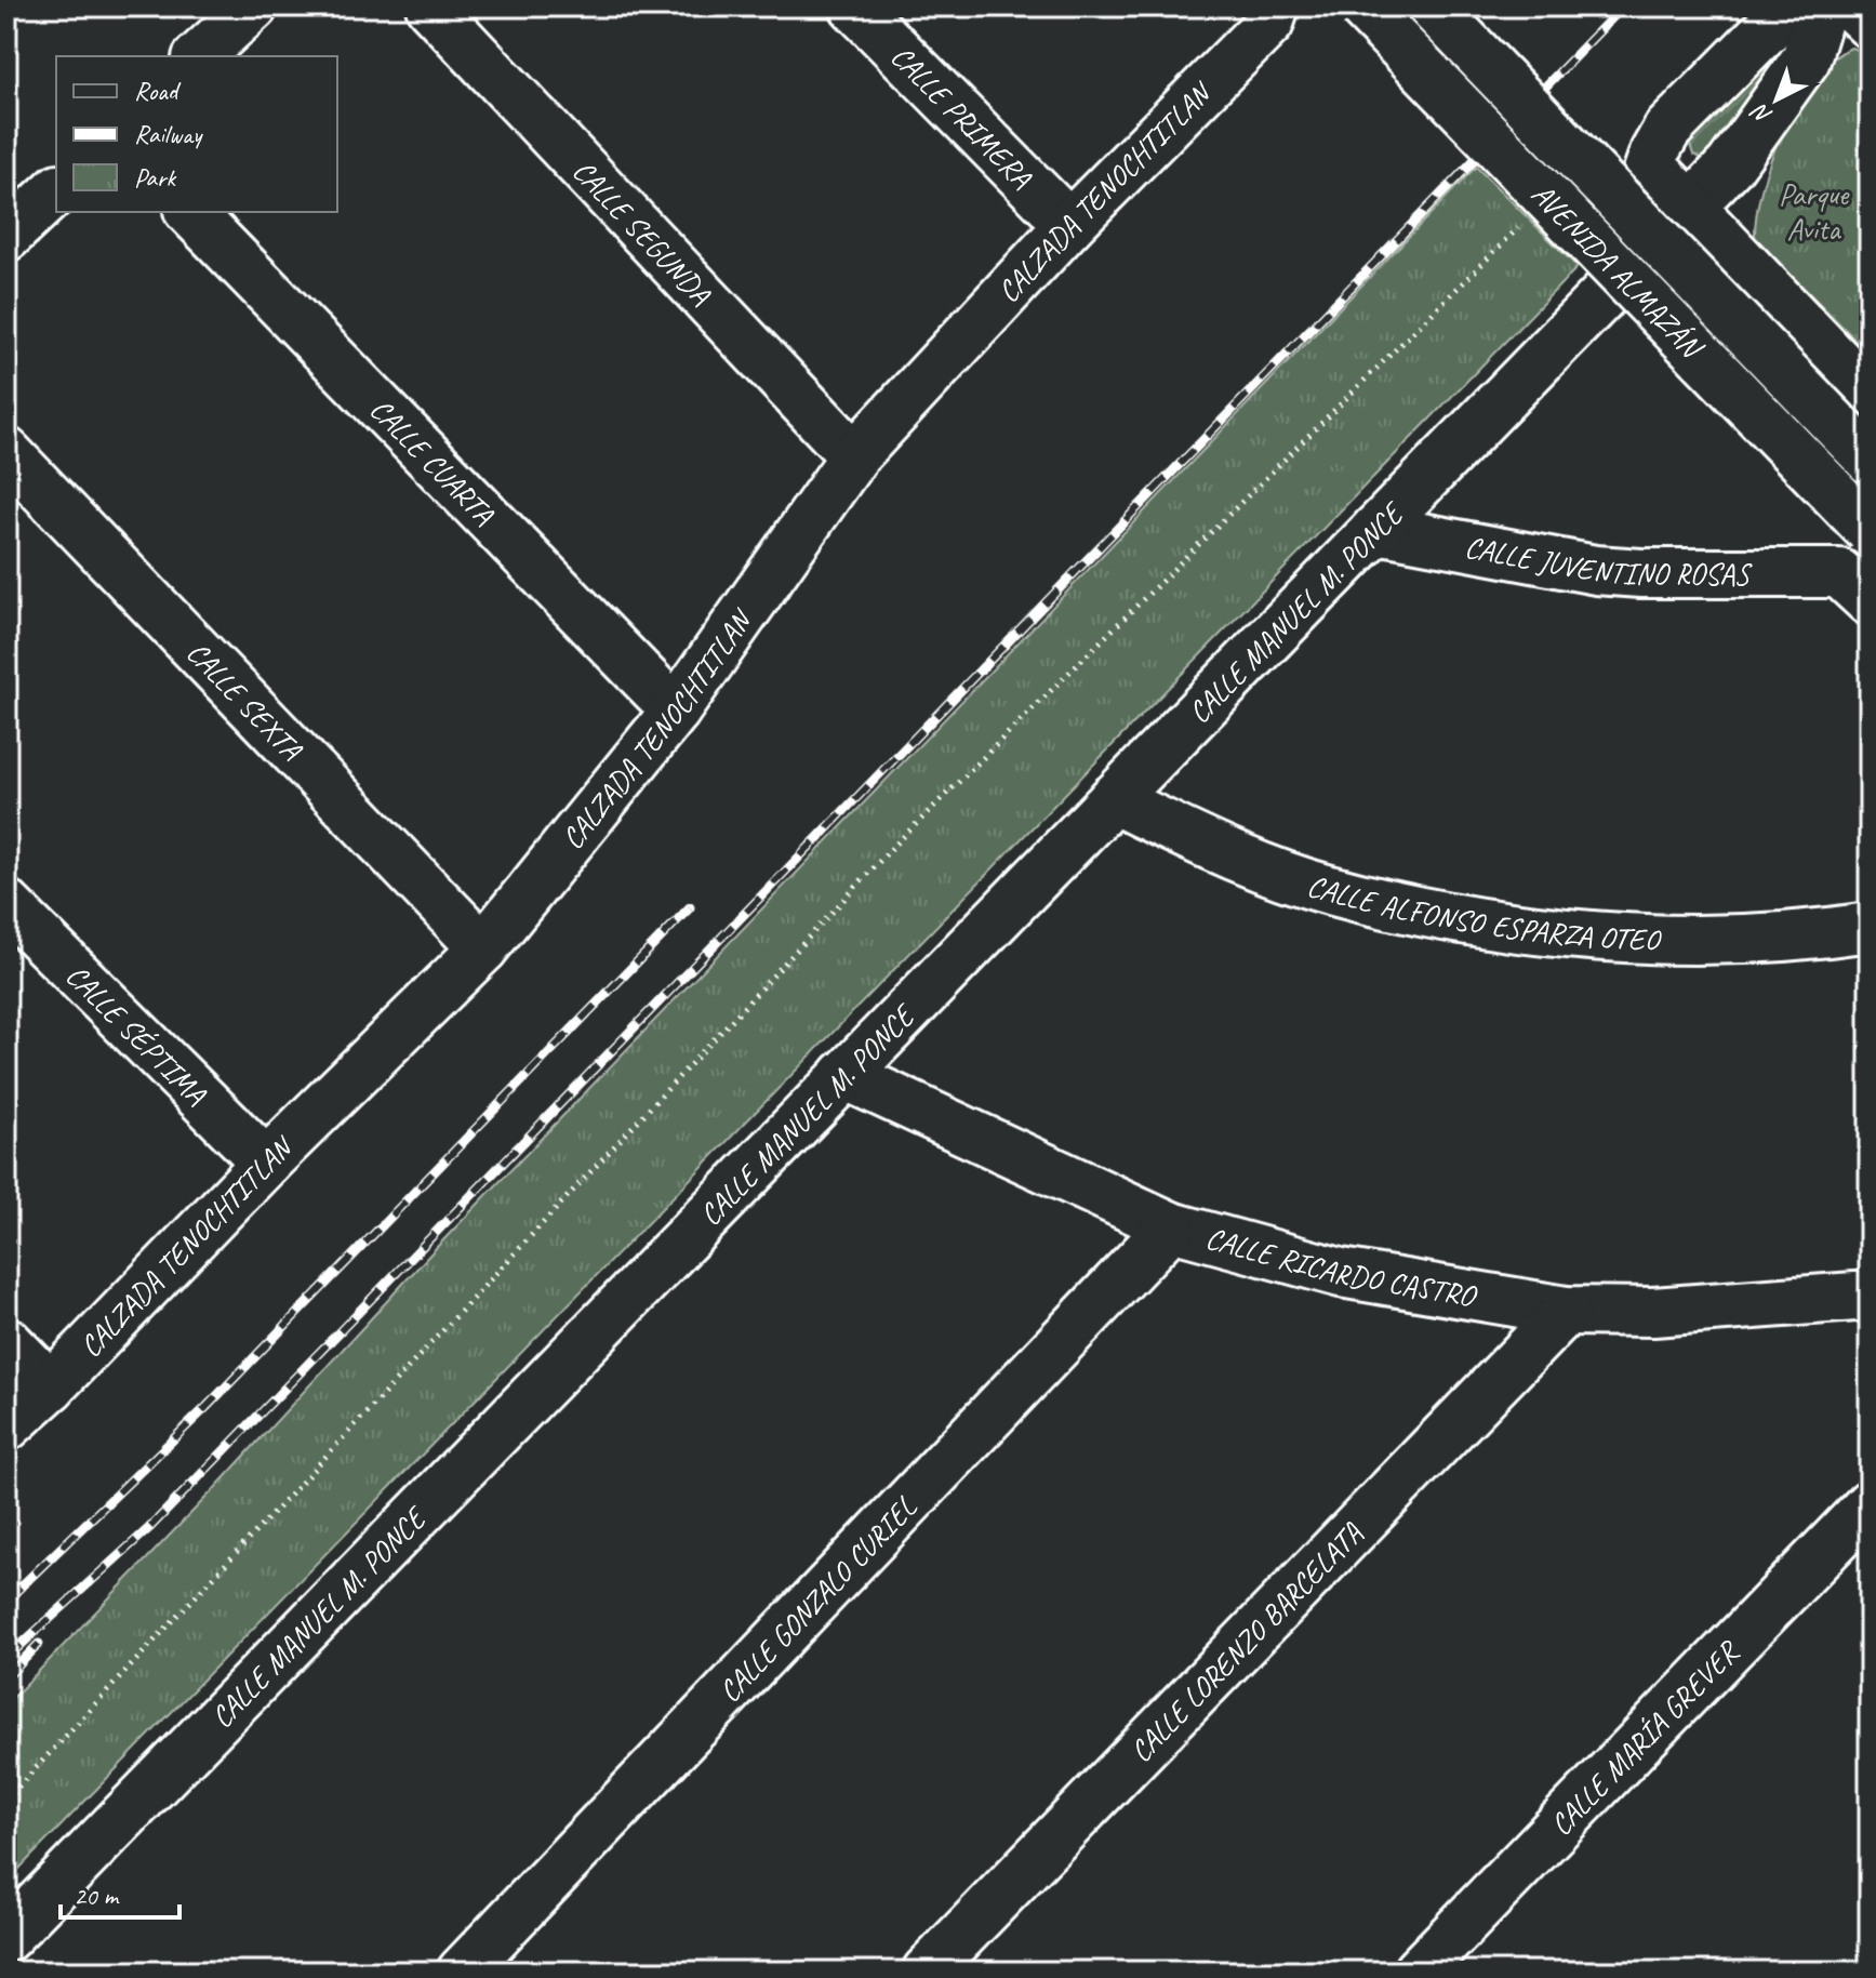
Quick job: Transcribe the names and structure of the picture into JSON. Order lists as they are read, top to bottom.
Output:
{
  "streets": {
    "street": [
      "CALLE PRIMERA",
      "CALZADA TENOCHTITLAN",
      "CALLE SEGUNDA",
      "AVENIDA ALMAZÁN",
      "CALLE CUARTA",
      "CALLE JUVENTINO ROSAS",
      "CALLE MANUEL M. PONCE",
      "CALLE SEXTA",
      "CALLE ALFONSO ESPARZA OTEO",
      "CALLE SÉPTIMA",
      "CALLE RICARDO CASTRO",
      "CALLE GONZALO CURIEL",
      "CALLE LORENZO BARCELATA",
      "CALLE MARÍA GREVER"
    ]
  },
  "crossings": [
    ["CALLE PRIMERA", "CALZADA TENOCHTITLAN"],
    ["CALZADA TENOCHTITLAN", "CALLE SEGUNDA"],
    ["CALZADA TENOCHTITLAN", "CALLE CUARTA"],
    ["CALZADA TENOCHTITLAN", "CALLE SEXTA"],
    ["CALZADA TENOCHTITLAN", "CALLE SÉPTIMA"],
    ["CALLE JUVENTINO ROSAS", "CALLE MANUEL M. PONCE"],
    ["CALLE MANUEL M. PONCE", "CALLE ALFONSO ESPARZA OTEO"],
    ["CALLE MANUEL M. PONCE", "CALLE RICARDO CASTRO"],
    ["CALLE RICARDO CASTRO", "CALLE GONZALO CURIEL"],
    ["CALLE RICARDO CASTRO", "CALLE LORENZO BARCELATA"]
  ],
  "parks": ["Parque Avita"],
  "legend": ["Road", "Railway", "Park"],
  "scale_bar": "20 m",
  "north": "bottom left"
}
